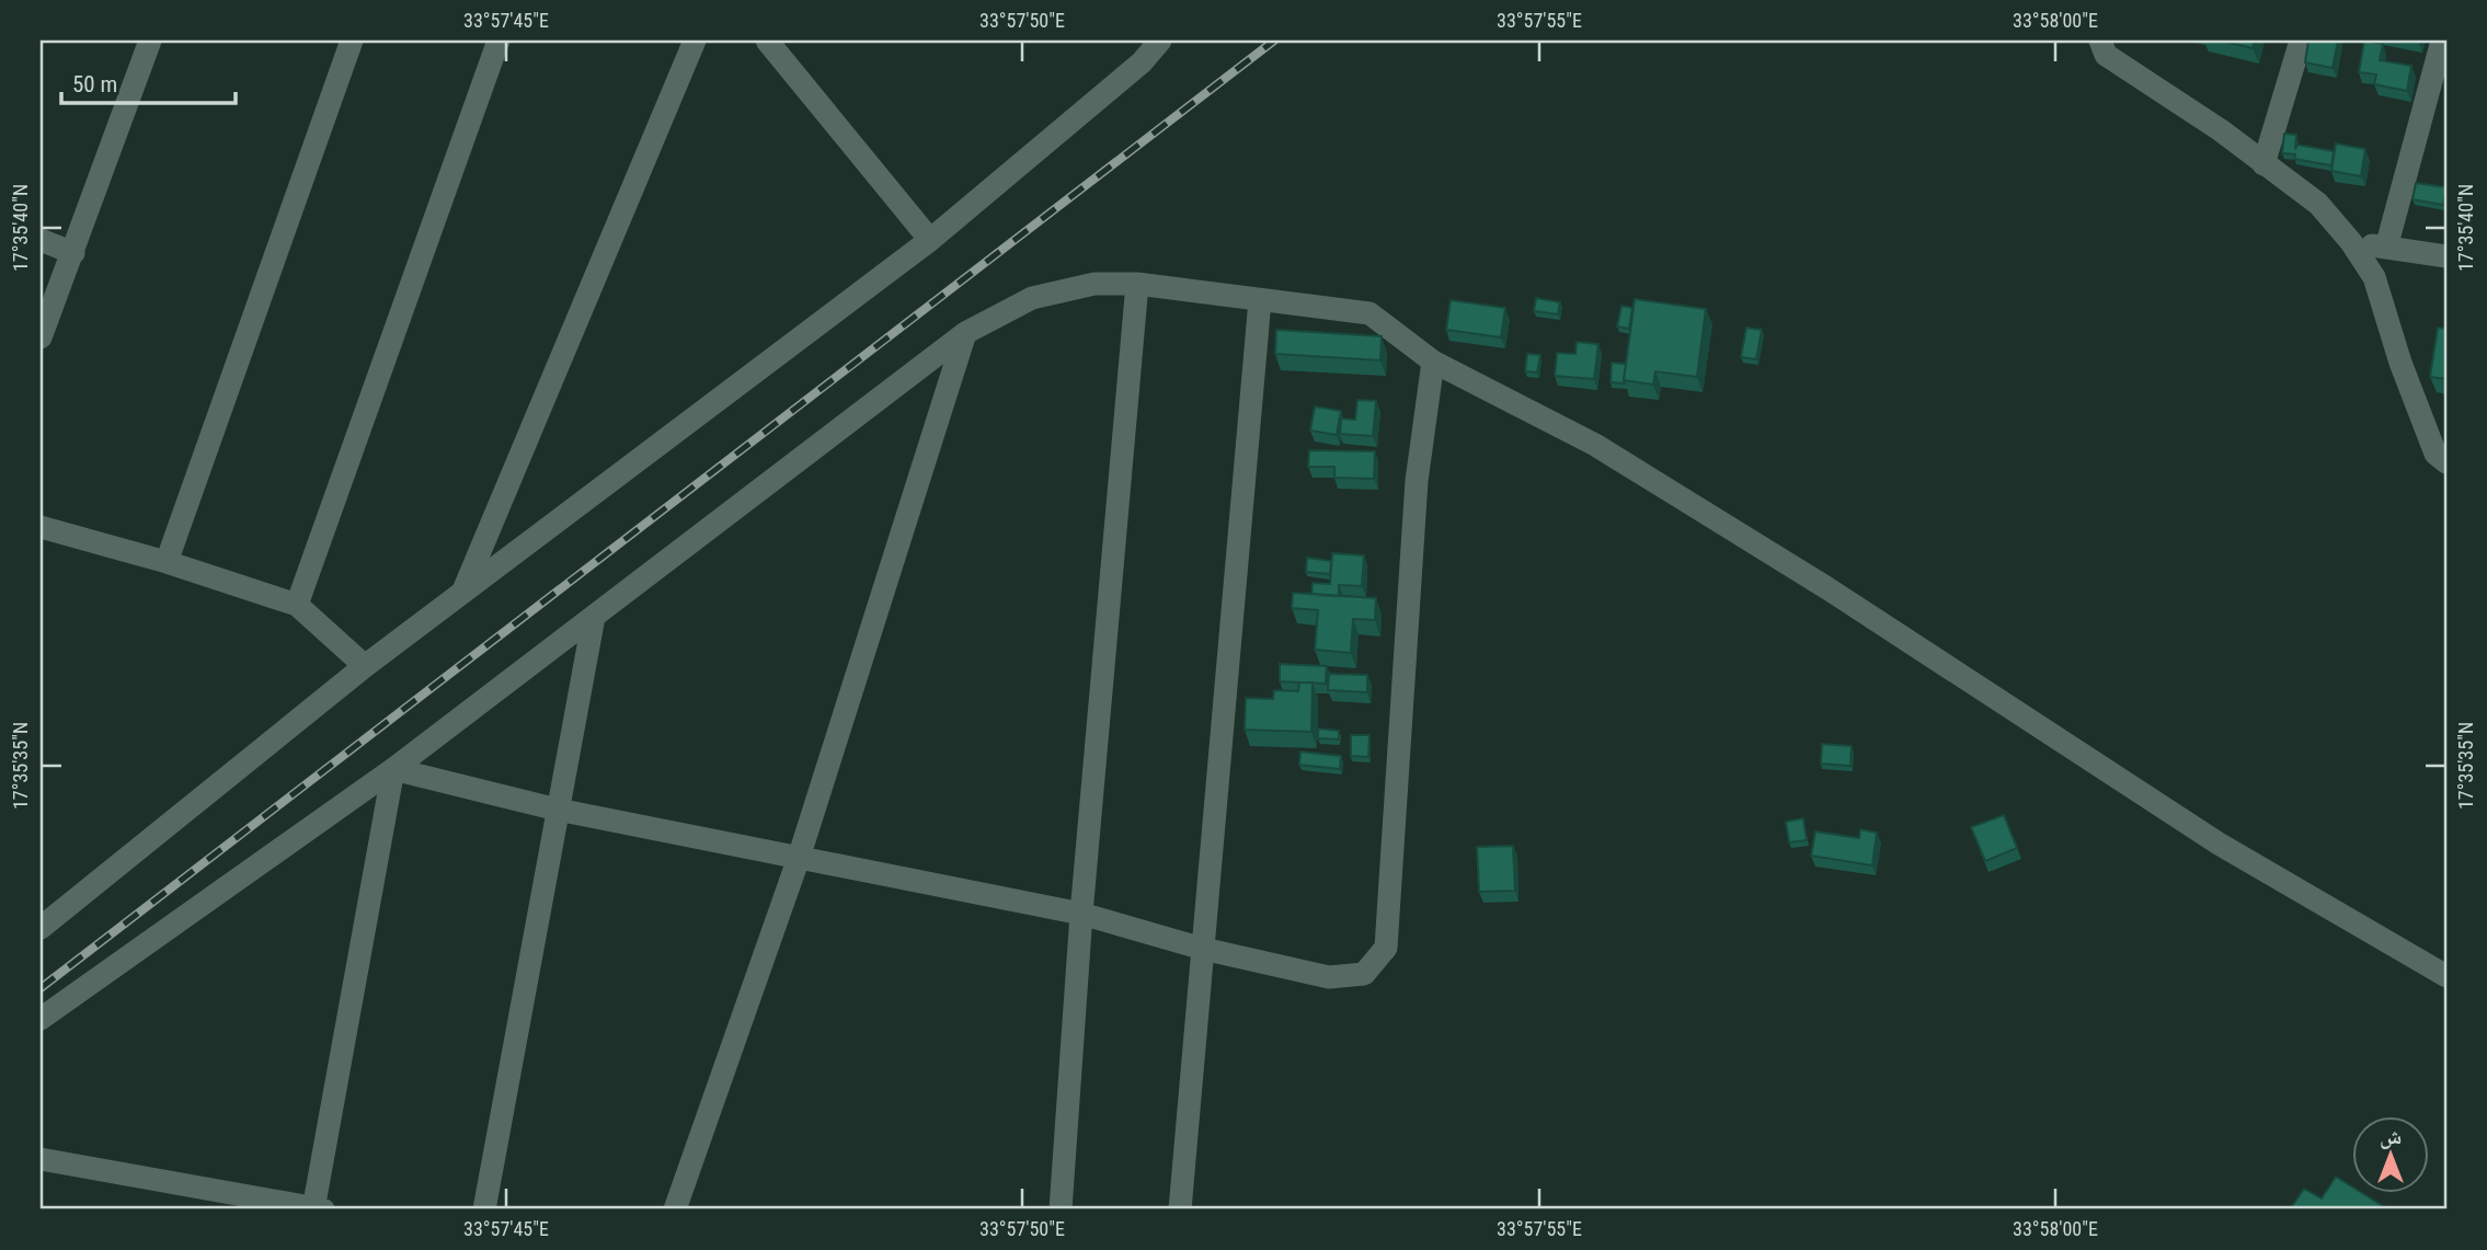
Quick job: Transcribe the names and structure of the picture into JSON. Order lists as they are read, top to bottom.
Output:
{
  "scale_bar": "50 m",
  "north": "top",
  "coordinates": [
    "33°57'45\"E",
    "33°57'50\"E",
    "33°57'55\"E",
    "33°58'00\"E",
    "17°35'40\"N",
    "17°35'35\"N"
  ]
}
